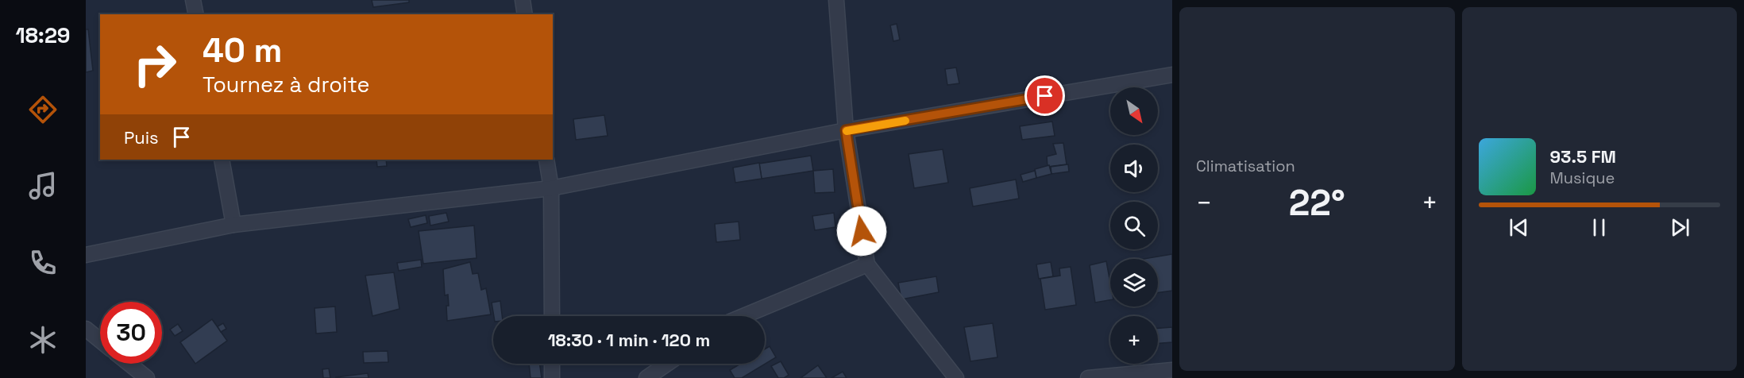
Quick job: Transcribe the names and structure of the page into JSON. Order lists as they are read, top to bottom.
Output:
{
  "north": "bottom right",
  "page": {
    "tabs": "18:29",
    "tile": "Climatisation",
    "turn": ["40 m", "Tournez à droite"],
    "map_buttons": "+",
    "then": "Puis",
    "song": ["93.5 FM", "Musique"],
    "heat": ["−", "22°", "+"],
    "limit": "30",
    "trip": "18:30 · 1 min · 120 m"
  }
}
